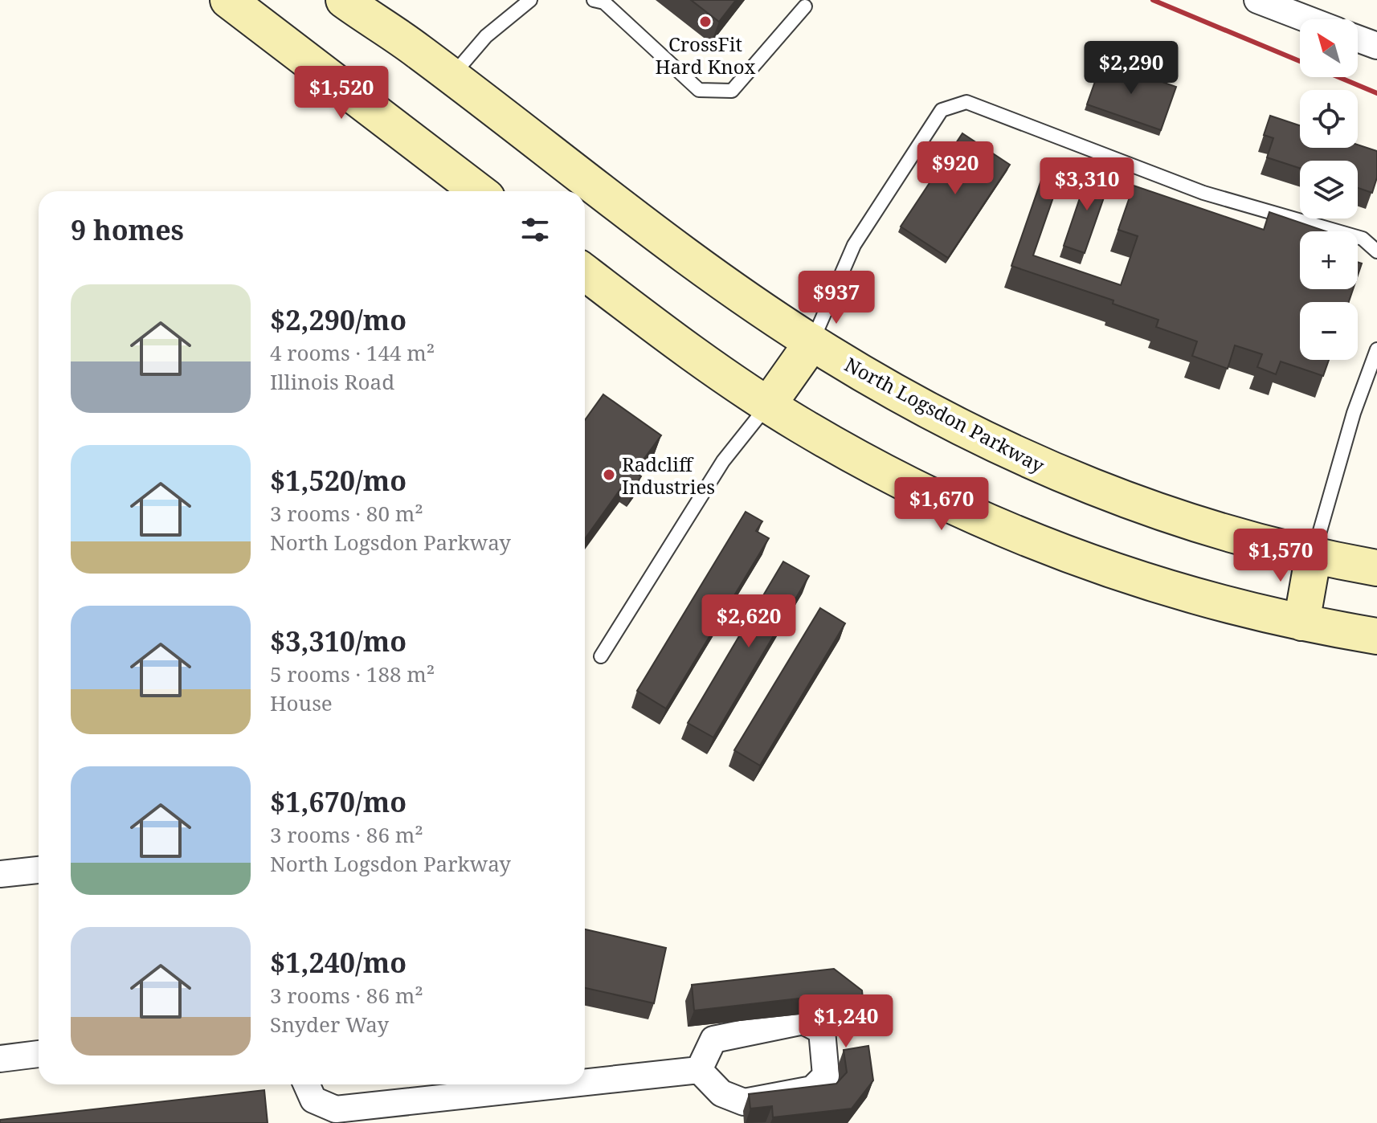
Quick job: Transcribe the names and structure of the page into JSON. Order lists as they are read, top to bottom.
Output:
{
  "streets": {
    "main road": ["North Logsdon Parkway"]
  },
  "places": ["CrossFit Hard Knox", "Radcliff Industries"],
  "north": "top left",
  "page": {
    "map_buttons": ["+", "−"],
    "price": [
      "$2,290",
      "$1,520",
      "$920",
      "$3,310",
      "$937",
      "$1,670",
      "$1,570",
      "$2,620",
      "$1,240"
    ],
    "heading": "9 homes",
    "list": [
      {
        "name": "$2,290/mo",
        "note": "4 rooms · 144 m² · Illinois Road"
      },
      {
        "name": "$1,520/mo",
        "note": "3 rooms · 80 m² · North Logsdon Parkway"
      },
      {
        "name": "$3,310/mo",
        "note": "5 rooms · 188 m² · House"
      },
      {
        "name": "$1,670/mo",
        "note": "3 rooms · 86 m² · North Logsdon Parkway"
      },
      {
        "name": "$1,240/mo",
        "note": "3 rooms · 86 m² · Snyder Way"
      }
    ]
  }
}
